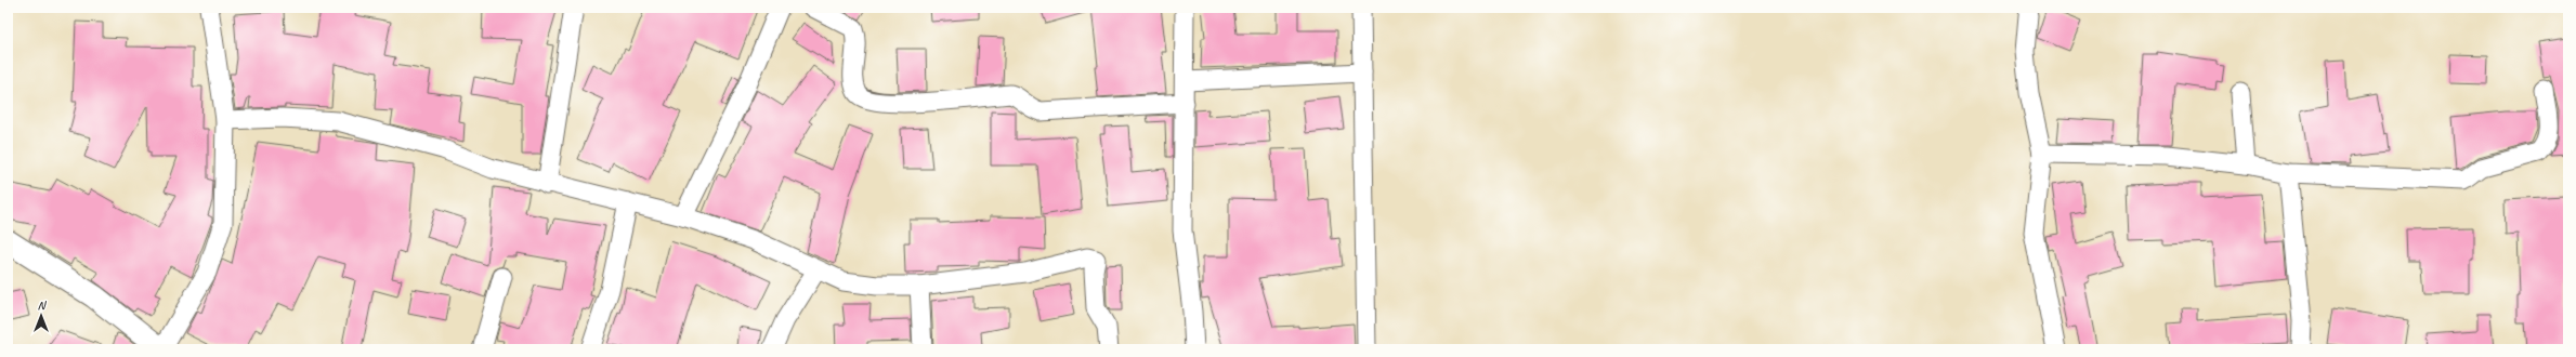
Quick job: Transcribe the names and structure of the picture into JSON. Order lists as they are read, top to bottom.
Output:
{
  "north": "top"
}
